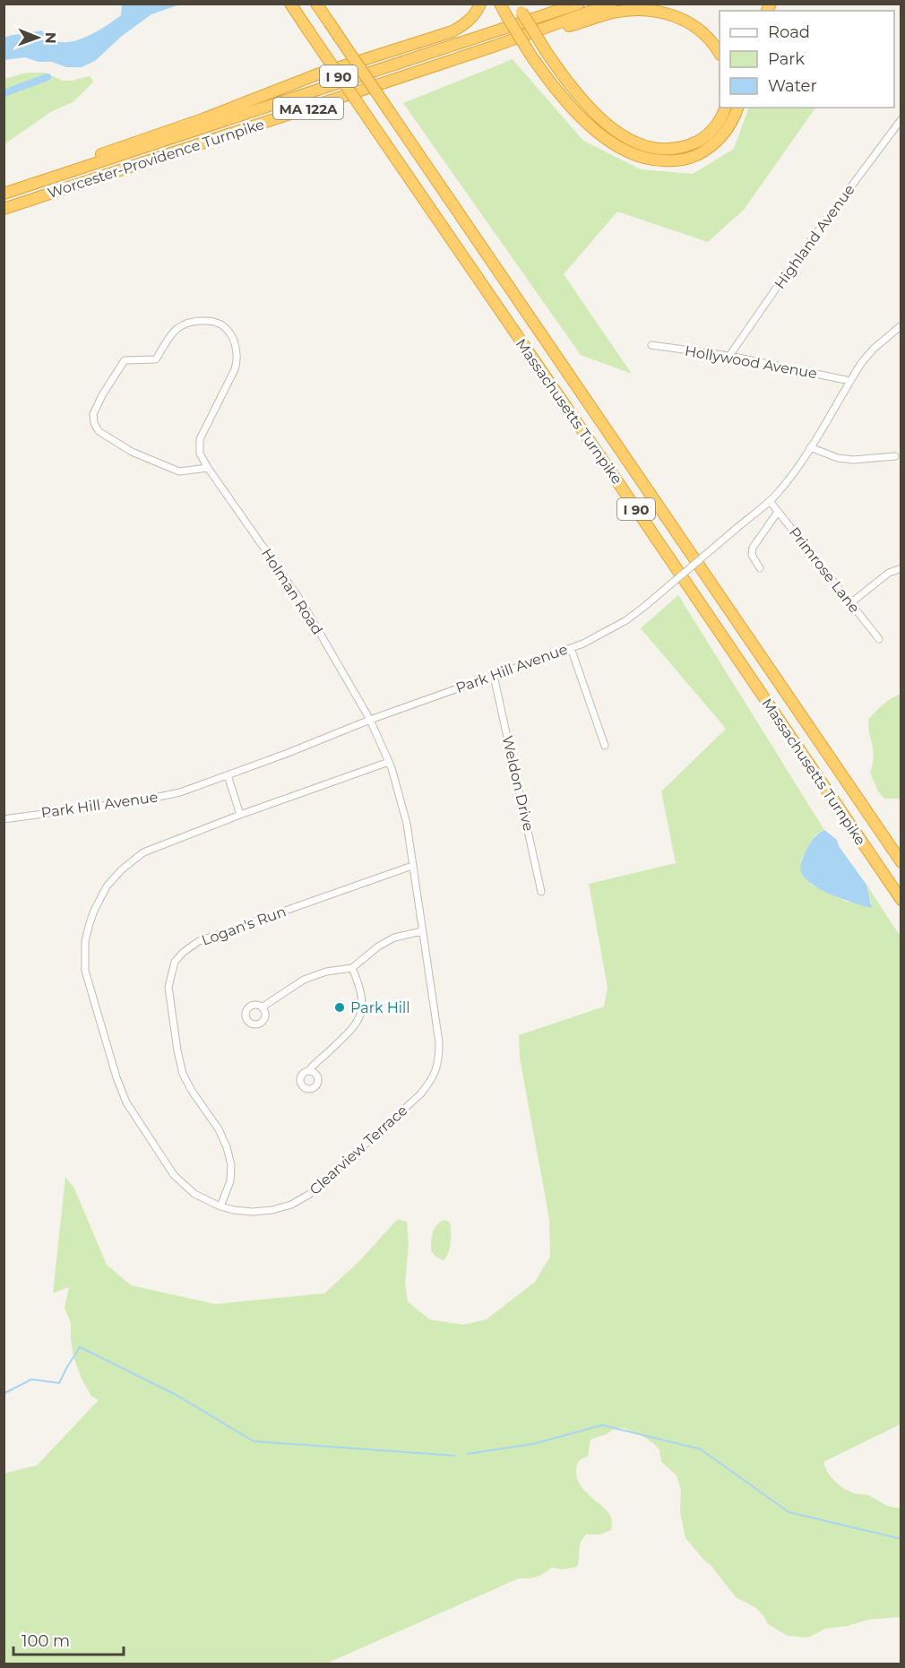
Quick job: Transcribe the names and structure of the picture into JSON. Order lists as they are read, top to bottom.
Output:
{
  "streets": {
    "highway": [
      "I 90",
      "MA 122A",
      "Worcester-Providence Turnpike",
      "Massachusetts Turnpike"
    ],
    "street": [
      "Highland Avenue",
      "Hollywood Avenue",
      "Primrose Lane",
      "Holman Road",
      "Park Hill Avenue",
      "Weldon Drive",
      "Logan's Run",
      "Clearview Terrace"
    ]
  },
  "crossings": [
    ["Highland Avenue", "Hollywood Avenue"],
    ["Hollywood Avenue", "Park Hill Avenue"],
    ["Primrose Lane", "Park Hill Avenue"],
    ["Holman Road", "Park Hill Avenue"],
    ["Holman Road", "Clearview Terrace"],
    ["Park Hill Avenue", "Weldon Drive"],
    ["Park Hill Avenue", "Clearview Terrace"],
    ["Logan's Run", "Clearview Terrace"]
  ],
  "places": ["Park Hill"],
  "legend": ["Road", "Park", "Water"],
  "scale_bar": "100 m",
  "north": "right"
}
